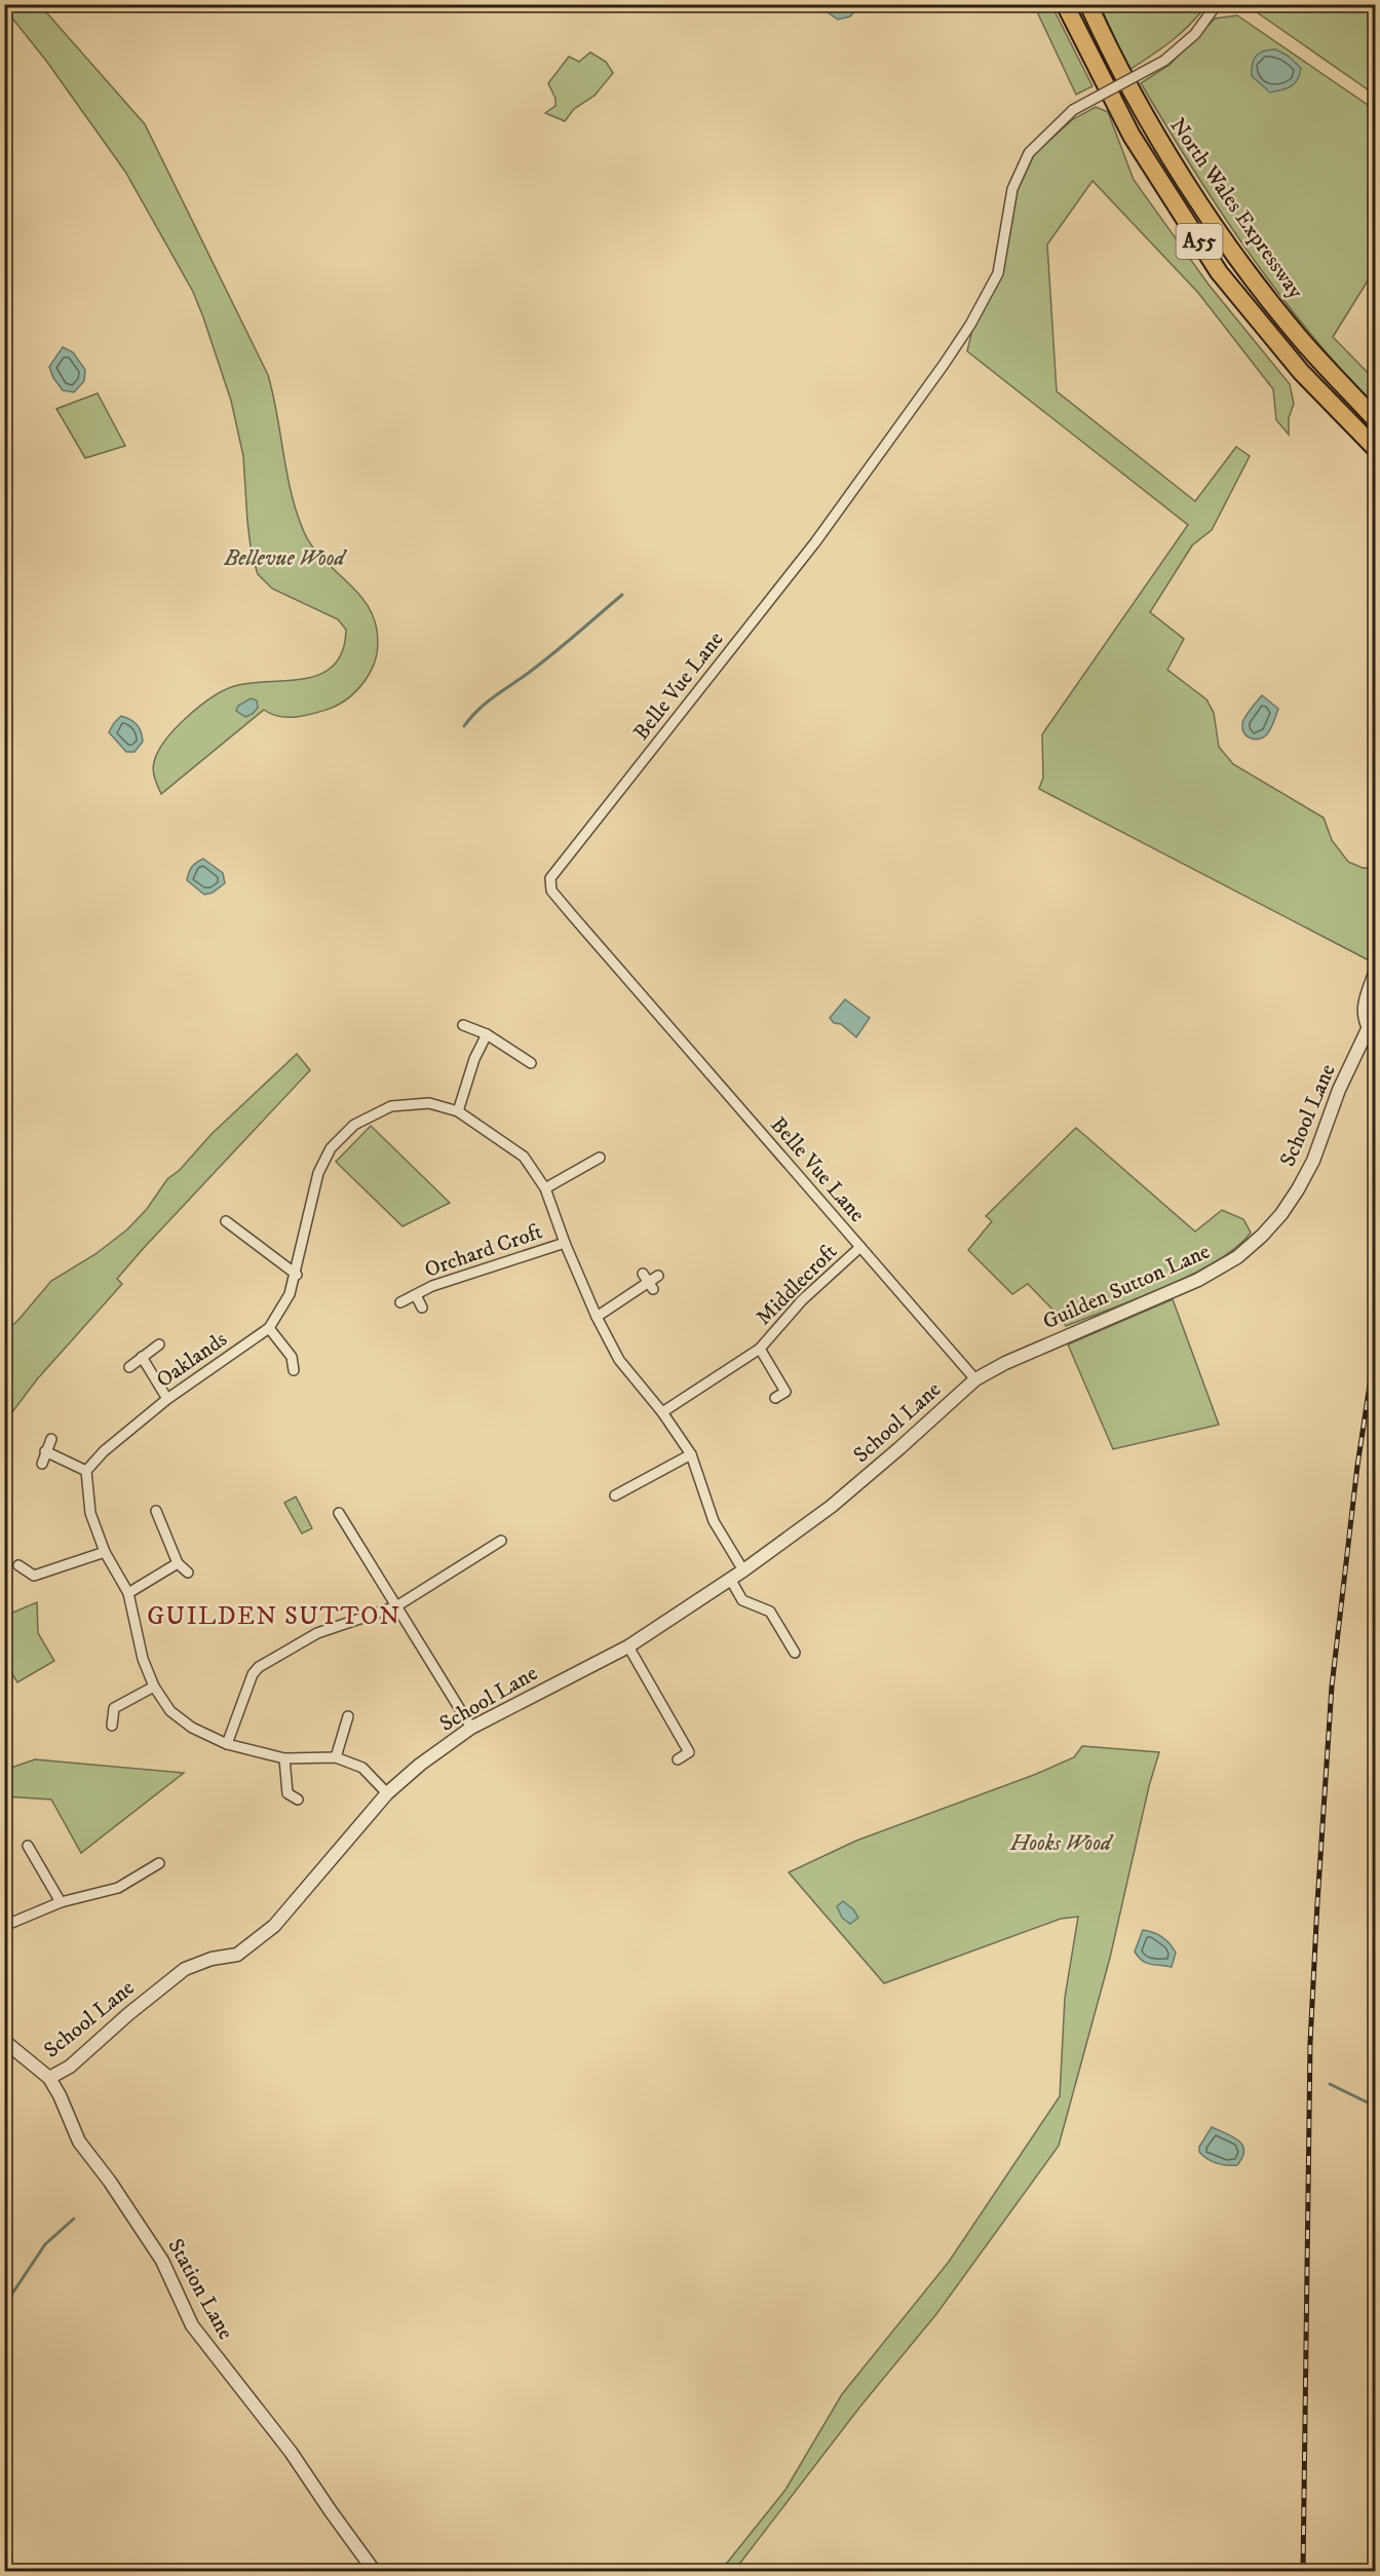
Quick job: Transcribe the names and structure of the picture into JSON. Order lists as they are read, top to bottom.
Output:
{
  "streets": {
    "highway": ["North Wales Expressway", "A55"],
    "street": [
      "Belle Vue Lane",
      "School Lane",
      "Orchard Croft",
      "Middlecroft",
      "Guilden Sutton Lane",
      "Oaklands",
      "Station Lane"
    ]
  },
  "crossings": [
    ["Belle Vue Lane", "School Lane"],
    ["Belle Vue Lane", "Middlecroft"],
    ["Belle Vue Lane", "Guilden Sutton Lane"],
    ["School Lane", "Guilden Sutton Lane"],
    ["School Lane", "Oaklands"],
    ["School Lane", "Station Lane"],
    ["Orchard Croft", "Oaklands"],
    ["Middlecroft", "Oaklands"]
  ],
  "districts": ["GUILDEN SUTTON"],
  "parks": ["Bellevue Wood", "Hooks Wood"]
}
